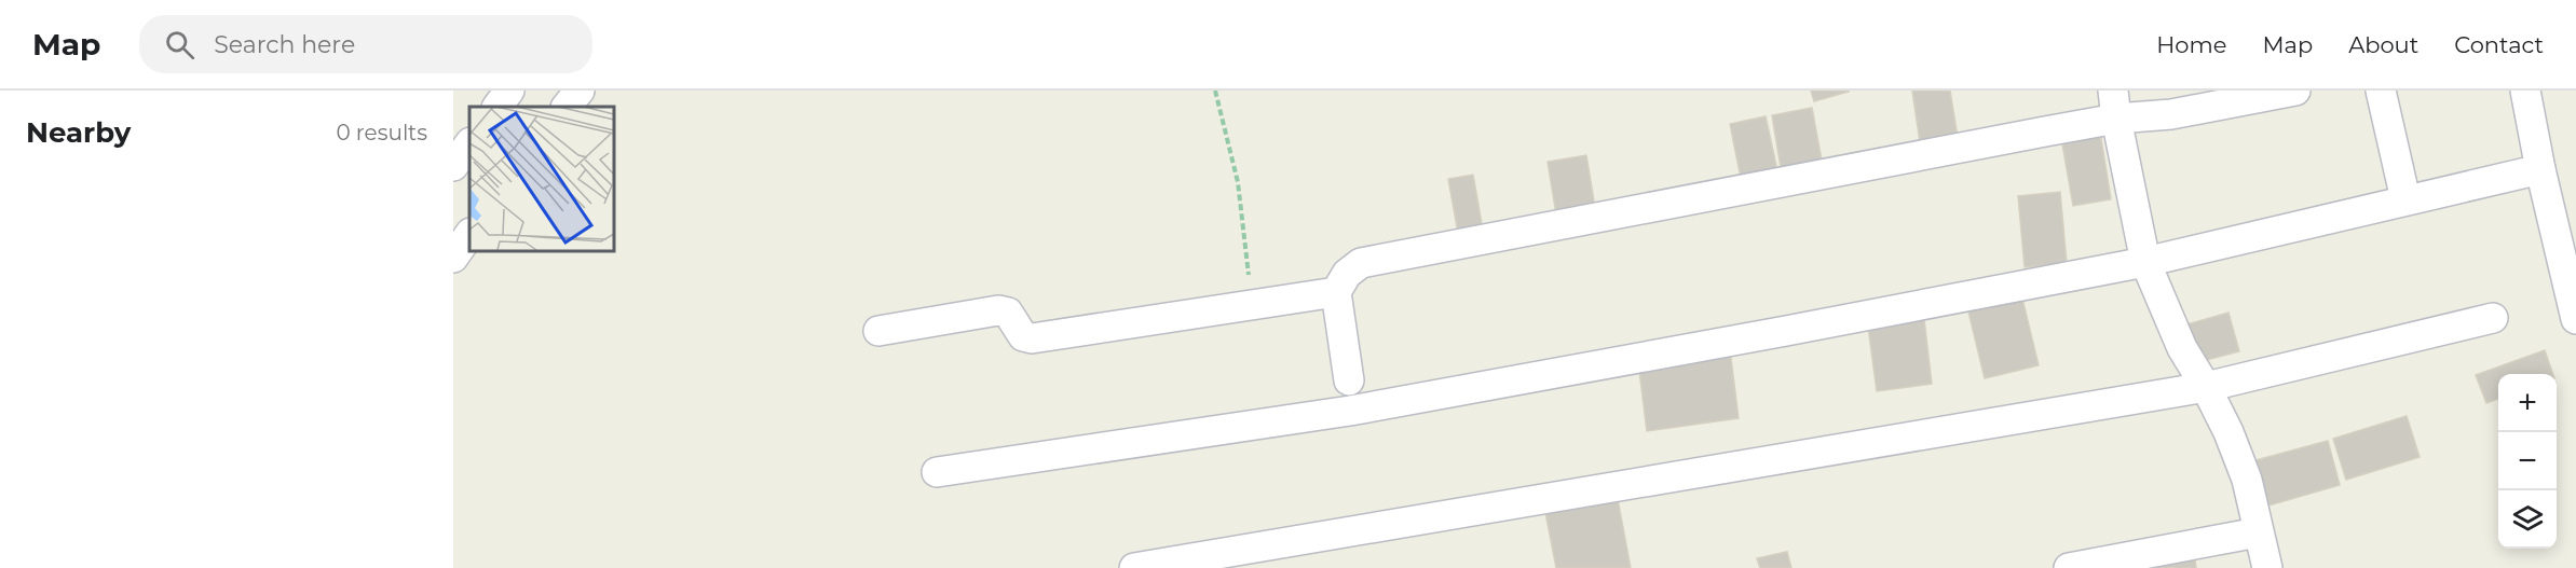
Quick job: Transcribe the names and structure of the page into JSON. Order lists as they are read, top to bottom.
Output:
{
  "page": {
    "header": "Map",
    "search": "Search here",
    "nav": [
      "Home",
      "Map",
      "About",
      "Contact"
    ],
    "heading": ["Nearby", "0 results"],
    "map_buttons": ["+", "−"]
  }
}
